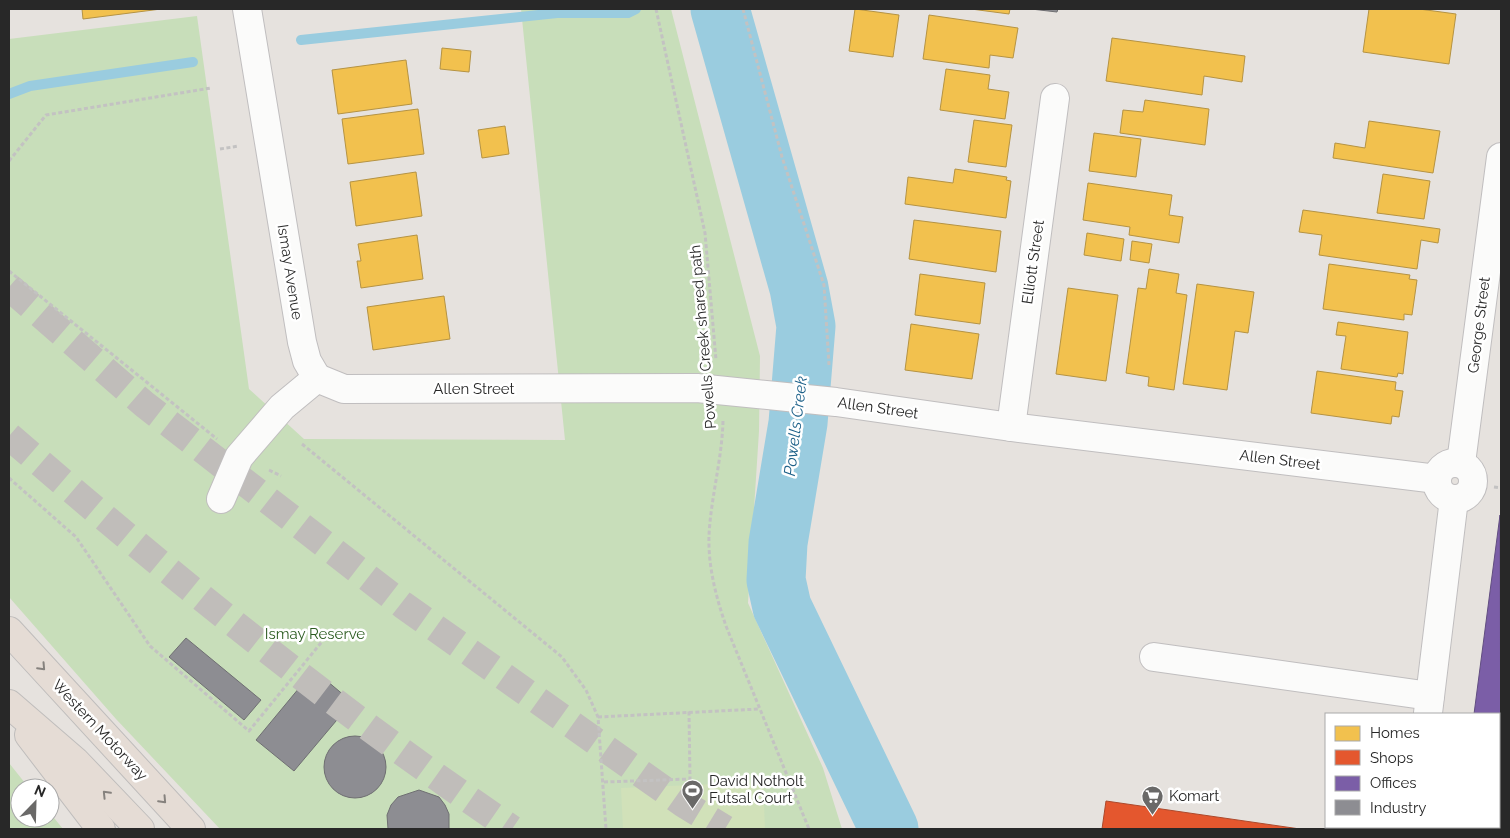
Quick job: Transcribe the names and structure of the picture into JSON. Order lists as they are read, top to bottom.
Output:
{
  "streets": {
    "highway": ["Western Motorway"],
    "street": [
      "Elliott Street",
      "Ismay Avenue",
      "George Street",
      "Allen Street"
    ],
    "path": ["Powells Creek shared path"]
  },
  "crossings": [
    ["Elliott Street", "Allen Street"],
    ["Ismay Avenue", "Allen Street"],
    ["George Street", "Allen Street"],
    ["Powells Creek shared path", "Allen Street"]
  ],
  "water": ["Powells Creek"],
  "parks": ["Ismay Reserve"],
  "places": {
    "sports": ["David Notholt Futsal Court"],
    "supermarket": ["Komart"]
  },
  "legend": [
    "Homes",
    "Shops",
    "Offices",
    "Industry"
  ],
  "north": "top right"
}
